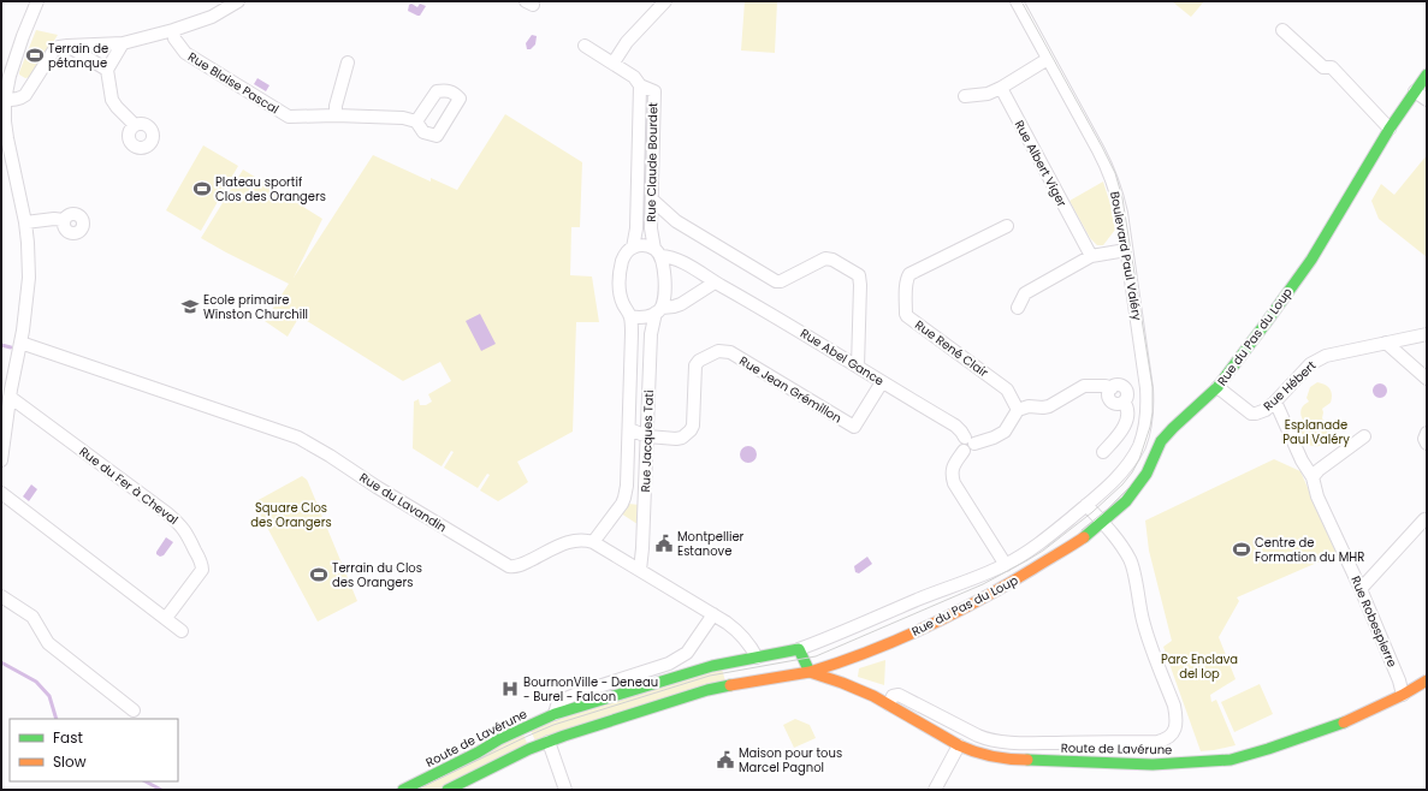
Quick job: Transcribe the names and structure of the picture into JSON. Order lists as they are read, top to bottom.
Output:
{
  "streets": {
    "street": [
      "Rue Blaise Pascal",
      "Rue Claude Bourdet",
      "Rue Albert Viger",
      "Boulevard Paul Valéry",
      "Rue du Pas du Loup",
      "Rue René Clair",
      "Rue Abel Gance",
      "Rue Hébert",
      "Rue Jean Grémillon",
      "Rue Jacques Tati",
      "Rue du Fer à Cheval",
      "Rue du Lavandin",
      "Rue Robespierre",
      "Route de Lavérune"
    ]
  },
  "crossings": [
    ["Rue Claude Bourdet", "Rue Abel Gance"],
    ["Rue Claude Bourdet", "Rue Jacques Tati"],
    ["Boulevard Paul Valéry", "Rue du Pas du Loup"],
    ["Rue du Pas du Loup", "Rue Hébert"],
    ["Rue du Pas du Loup", "Route de Lavérune"],
    ["Rue Abel Gance", "Rue Jean Grémillon"],
    ["Rue Abel Gance", "Rue Jacques Tati"],
    ["Rue Hébert", "Rue Robespierre"],
    ["Rue Jean Grémillon", "Rue Jacques Tati"],
    ["Rue Jacques Tati", "Rue du Lavandin"],
    ["Rue du Lavandin", "Route de Lavérune"],
    ["Rue Robespierre", "Route de Lavérune"]
  ],
  "parks": ["Esplanade Paul Valéry", "Square Clos des Orangers", "Parc Enclava del lop"],
  "places": {
    "sports": [
      "Terrain de pétanque",
      "Plateau sportif Clos des Orangers",
      "Centre de Formation du MHR",
      "Terrain du Clos des Orangers"
    ],
    "school or university": ["Ecole primaire Winston Churchill"],
    "public building": ["Montpellier Estanove", "Maison pour tous Marcel Pagnol"],
    "hospital": ["BournonVille - Deneau - Burel - Falcon"]
  },
  "legend": ["Fast", "Slow"]
}
